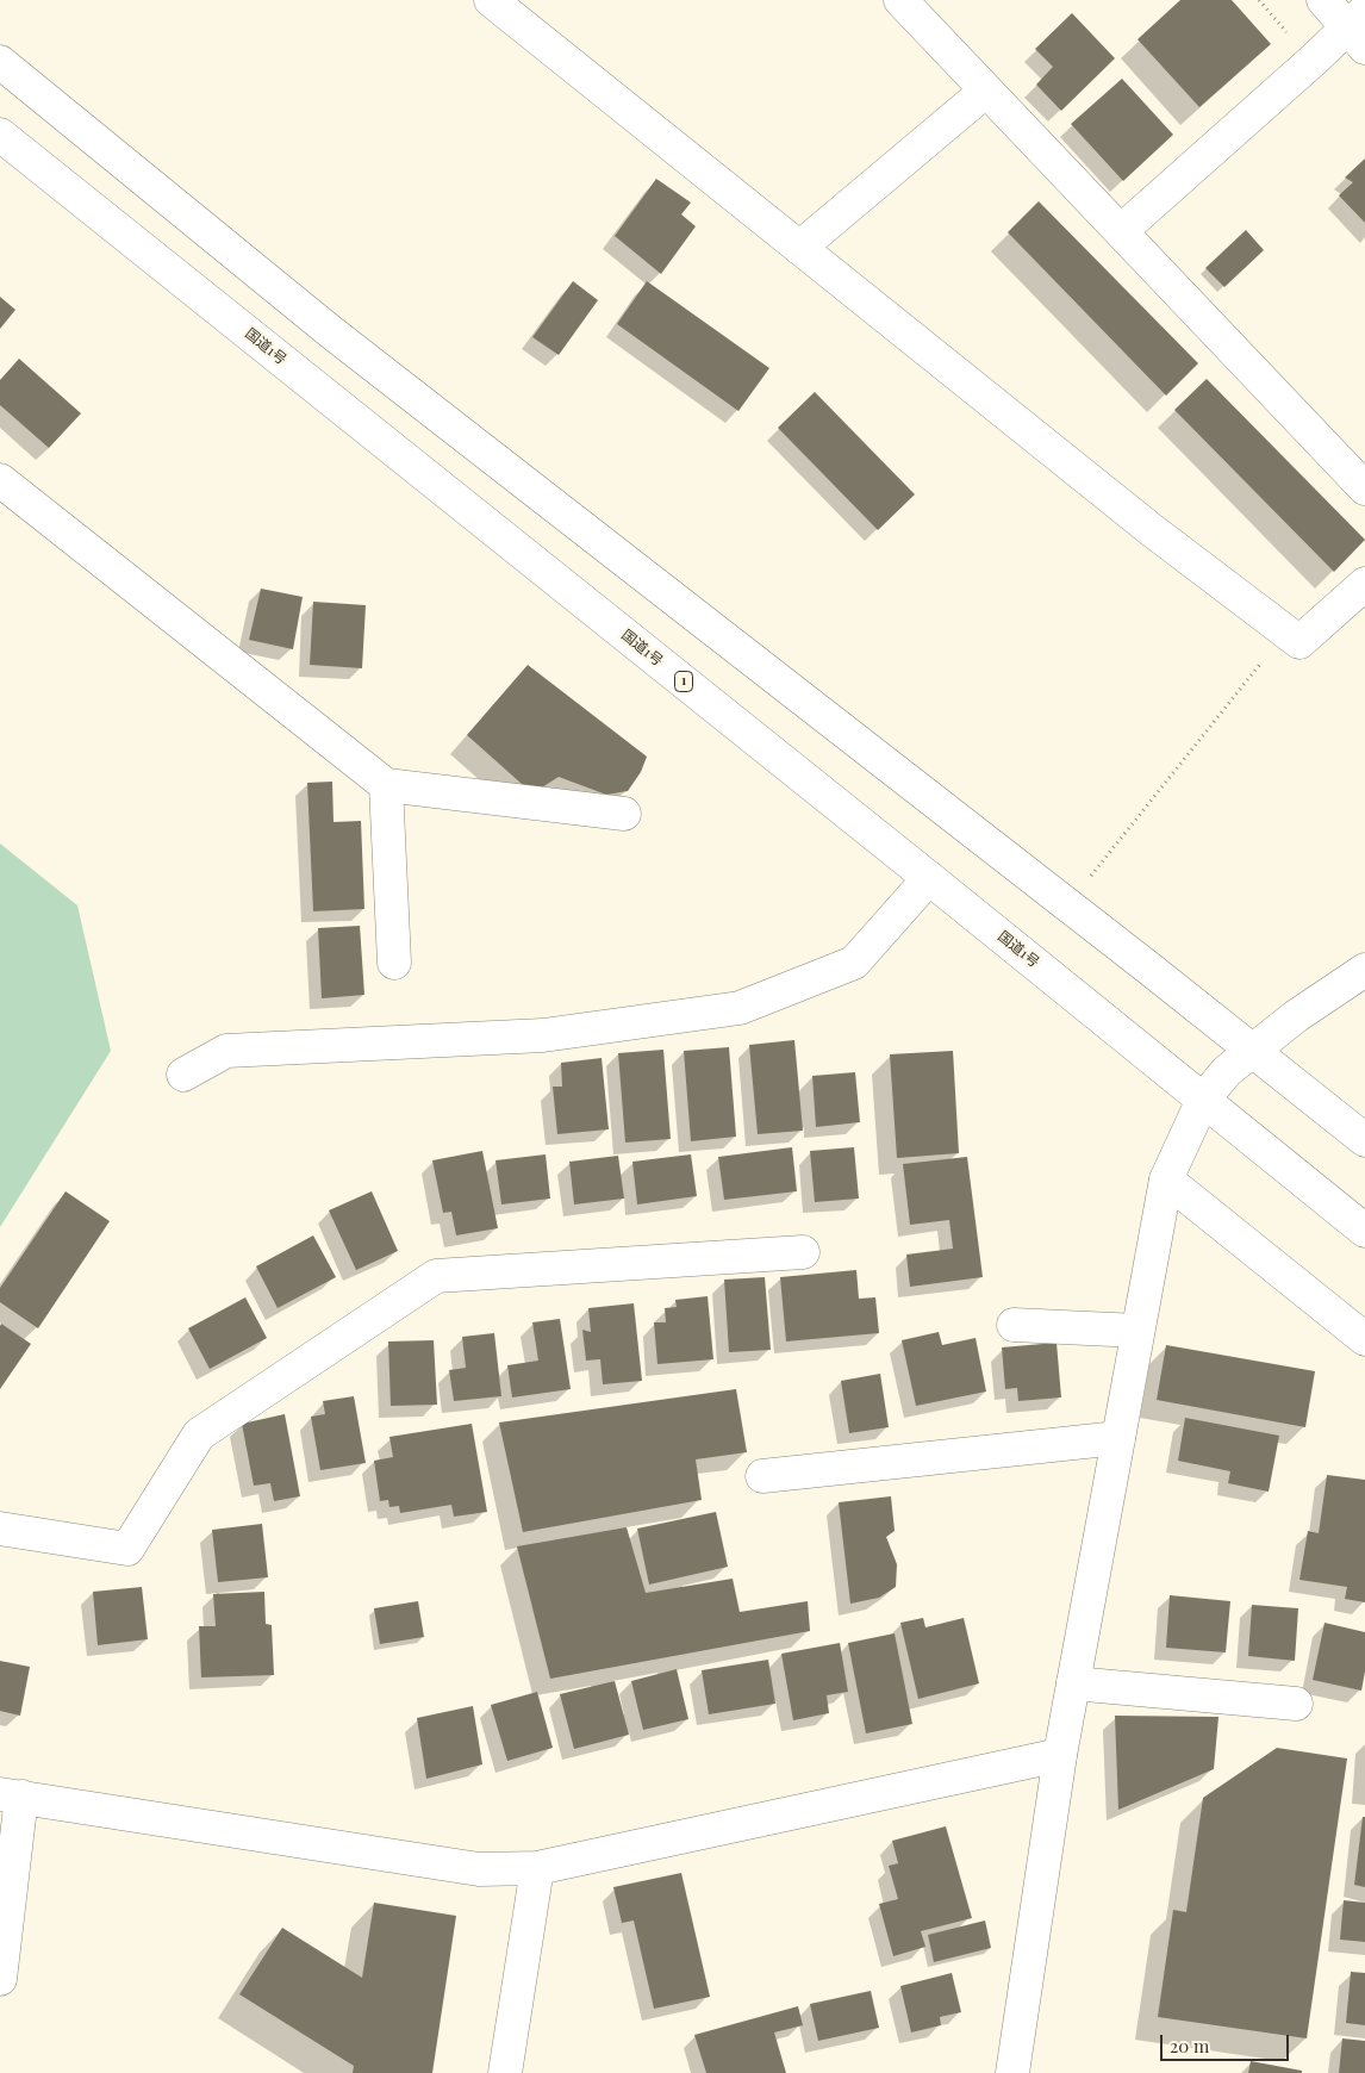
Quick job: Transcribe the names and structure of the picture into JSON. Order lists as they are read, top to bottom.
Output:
{
  "streets": {
    "main road": ["国道1号", "1"]
  },
  "scale_bar": "20 m"
}
